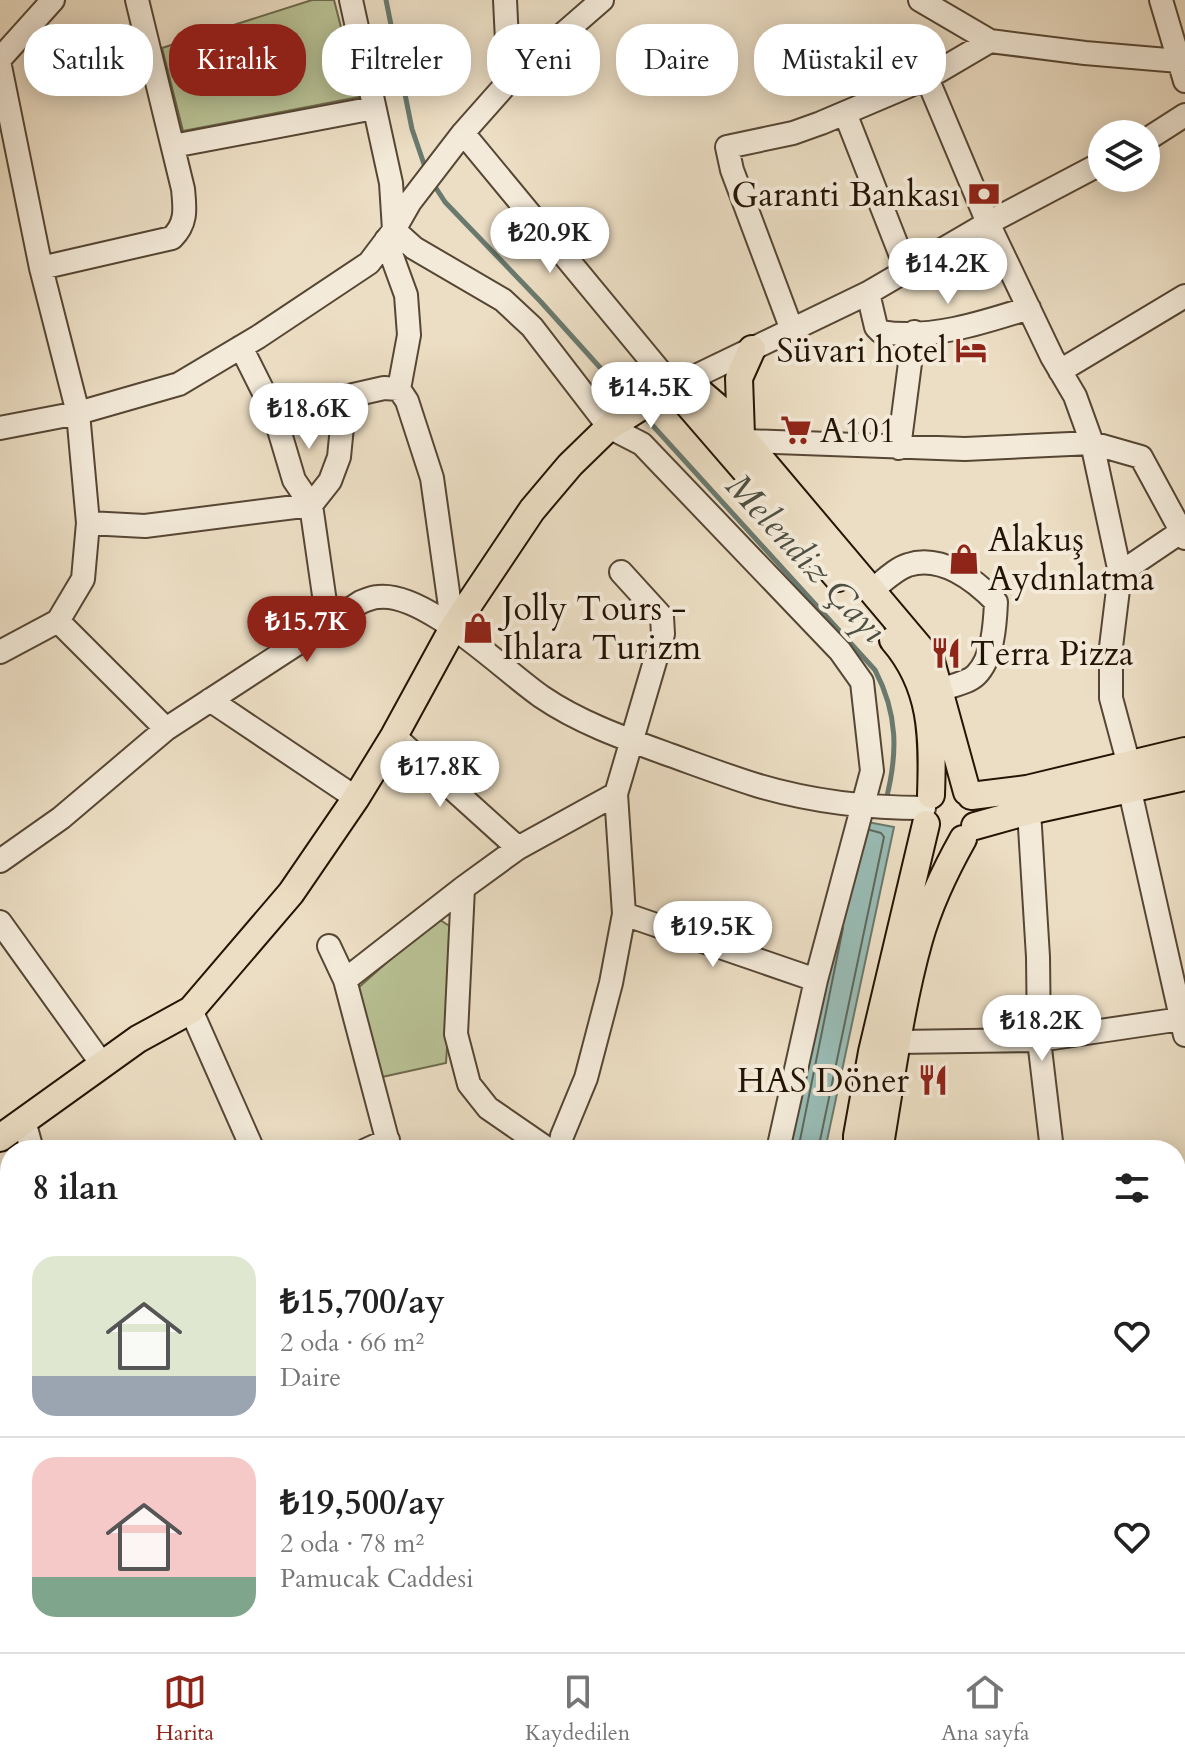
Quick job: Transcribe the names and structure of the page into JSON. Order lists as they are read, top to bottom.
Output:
{
  "water": ["Melendiz Çayı"],
  "places": {
    "bank": ["Garanti Bankası"],
    "hotel": ["Süvari hotel"],
    "supermarket": ["A101"],
    "shop": ["Alakuş Aydınlatma", "Jolly Tours - Ihlara Turizm"],
    "restaurant": ["Terra Pizza", "HAS Döner"]
  },
  "page": {
    "chip": [
      "Satılık",
      "Kiralık",
      "Filtreler",
      "Yeni",
      "Daire",
      "Müstakil ev"
    ],
    "price": [
      "₺20.9K",
      "₺14.2K",
      "₺14.5K",
      "₺18.6K",
      "₺15.7K",
      "₺17.8K",
      "₺19.5K",
      "₺18.2K"
    ],
    "heading": "8 ilan",
    "list": [
      {
        "name": "₺15,700/ay",
        "note": "2 oda · 66 m² · Daire"
      },
      {
        "name": "₺19,500/ay",
        "note": "2 oda · 78 m² · Pamucak Caddesi"
      }
    ],
    "tabs": ["Harita", "Kaydedilen", "Ana sayfa"]
  }
}
